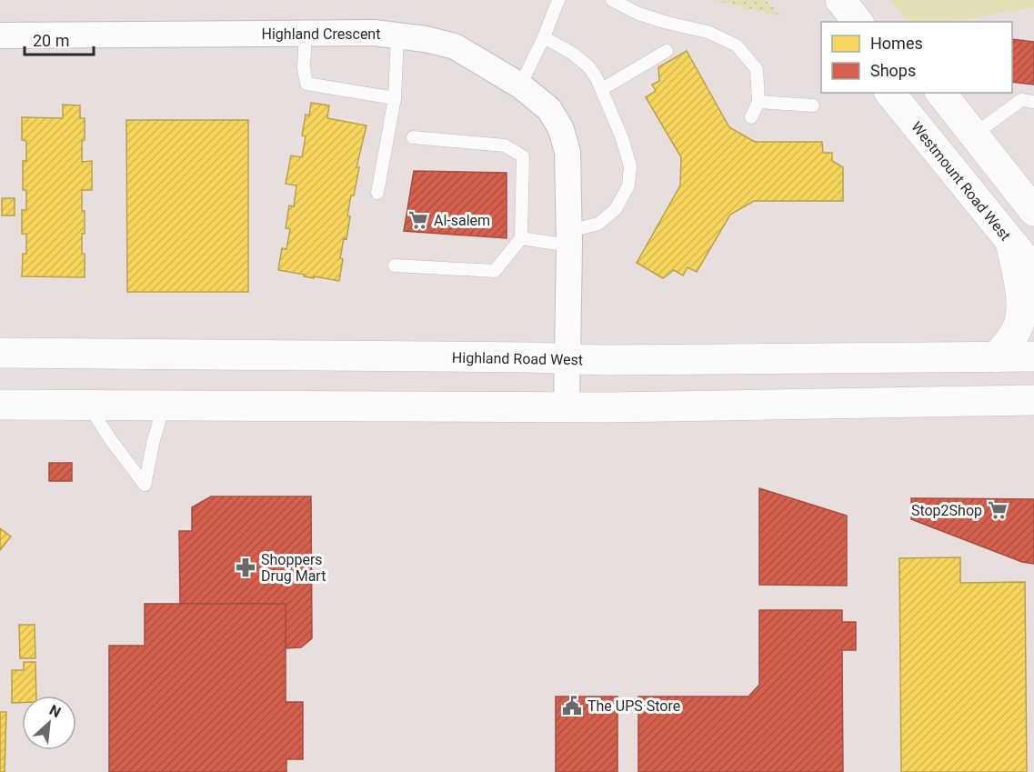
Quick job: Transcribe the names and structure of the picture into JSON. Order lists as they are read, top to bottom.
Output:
{
  "streets": {
    "main road": ["Westmount Road West", "Highland Road West"],
    "street": ["Highland Crescent"]
  },
  "crossings": [
    ["Highland Crescent", "Highland Road West"]
  ],
  "places": {
    "supermarket": ["Al-salem", "Stop2Shop"],
    "pharmacy": ["Shoppers Drug Mart"],
    "public building": ["The UPS Store"]
  },
  "legend": ["Homes", "Shops"],
  "scale_bar": "20 m",
  "north": "top right"
}
